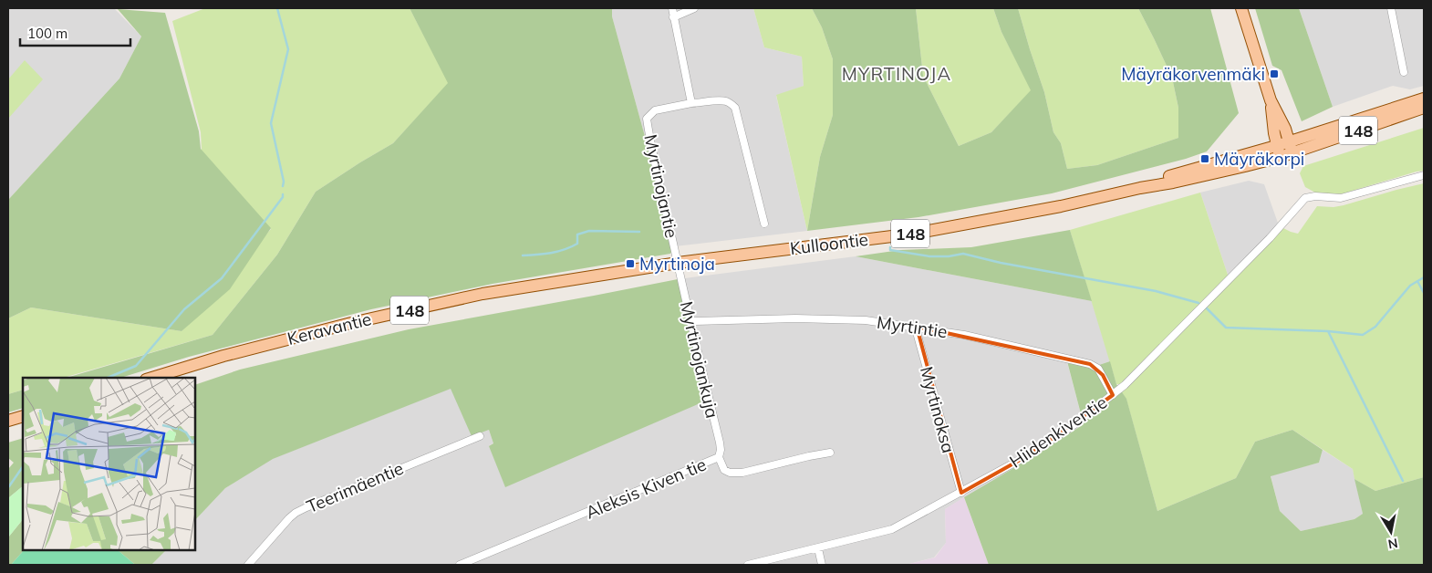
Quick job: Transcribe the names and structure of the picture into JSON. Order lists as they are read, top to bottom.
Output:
{
  "streets": {
    "main road": ["148", "Kulloontie", "Keravantie"],
    "street": [
      "Myrtinojantie",
      "Myrtintie",
      "Myrtinojankuja",
      "Myrtinoksa",
      "Hiidenkiventie",
      "Teerimäentie",
      "Aleksis Kiven tie"
    ]
  },
  "crossings": [
    ["Myrtinojantie", "Kulloontie"],
    ["Myrtinojantie", "Keravantie"],
    ["Myrtinojantie", "Myrtinojankuja"],
    ["Kulloontie", "Keravantie"],
    ["Kulloontie", "Myrtinojankuja"],
    ["Myrtintie", "Myrtinojankuja"],
    ["Myrtintie", "Myrtinoksa"],
    ["Myrtintie", "Hiidenkiventie"],
    ["Keravantie", "Myrtinojankuja"],
    ["Myrtinojankuja", "Aleksis Kiven tie"],
    ["Myrtinoksa", "Hiidenkiventie"]
  ],
  "districts": ["MYRTINOJA"],
  "places": {
    "transit": ["Mäyräkorvenmäki", "Mäyräkorpi", "Myrtinoja"]
  },
  "scale_bar": "100 m",
  "north": "bottom"
}
